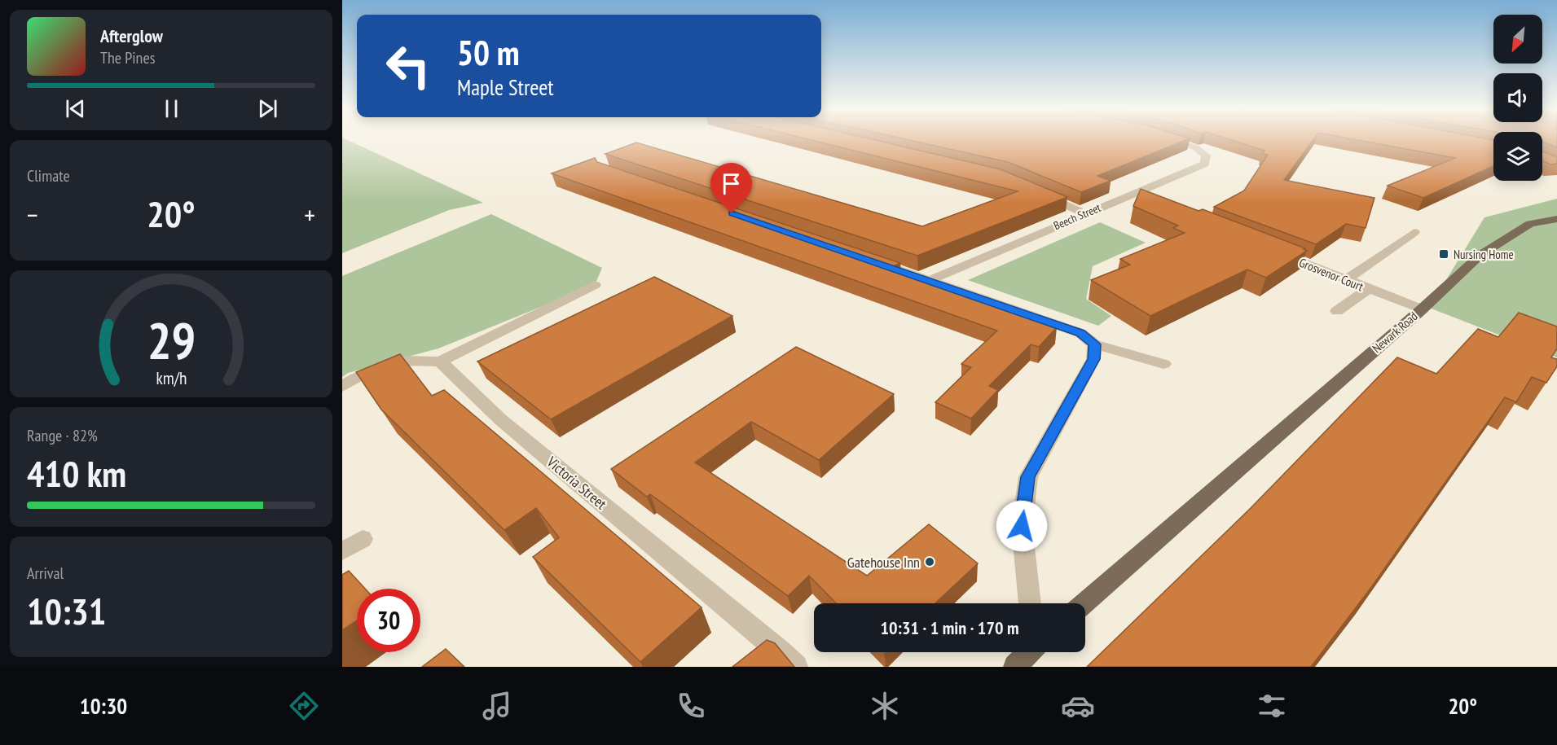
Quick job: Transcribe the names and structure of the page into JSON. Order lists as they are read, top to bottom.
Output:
{
  "streets": {
    "main road": ["Newark Road"],
    "street": ["Beech Street", "Grosvenor Court", "Victoria Street"]
  },
  "crossings": [
    ["Grosvenor Court", "Newark Road"]
  ],
  "places": {
    "transit": ["Nursing Home"],
    "other": ["Gatehouse Inn"]
  },
  "north": "bottom left",
  "page": {
    "turn": ["50 m", "Maple Street"],
    "song": ["Afterglow", "The Pines"],
    "tile": [
      "Climate",
      ["Range · 82%", "410 km"],
      ["Arrival", "10:31"]
    ],
    "heat": ["−", "20°", "+"],
    "limit": "30",
    "trip": "10:31 · 1 min · 170 m",
    "tabs": ["10:30", "20°"],
    "gauge": ["29", "km/h"]
  }
}
